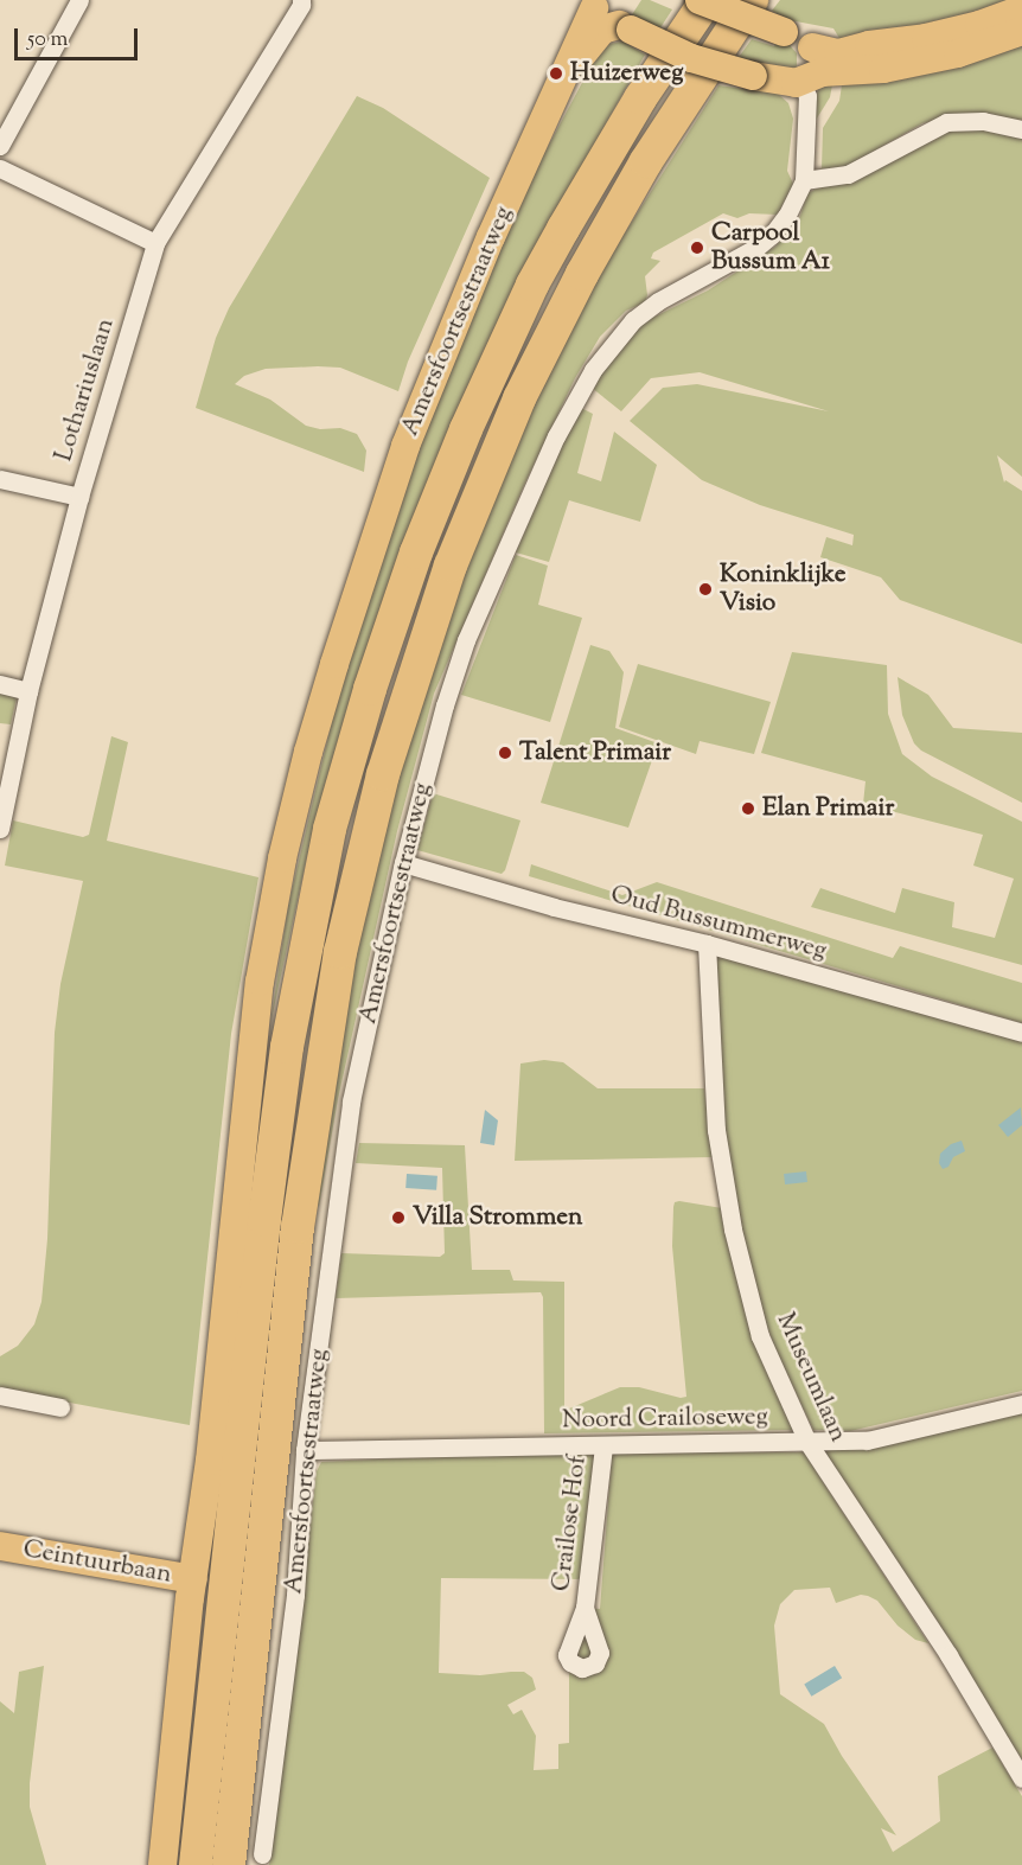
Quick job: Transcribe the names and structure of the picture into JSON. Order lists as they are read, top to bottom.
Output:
{
  "streets": {
    "main road": ["Amersfoortsestraatweg", "Ceintuurbaan"],
    "street": [
      "Lothariuslaan",
      "Oud Bussummerweg",
      "Museumlaan",
      "Noord Crailoseweg",
      "Crailose Hof"
    ]
  },
  "crossings": [
    ["Amersfoortsestraatweg", "Oud Bussummerweg"],
    ["Amersfoortsestraatweg", "Noord Crailoseweg"],
    ["Amersfoortsestraatweg", "Ceintuurbaan"],
    ["Oud Bussummerweg", "Museumlaan"],
    ["Museumlaan", "Noord Crailoseweg"],
    ["Noord Crailoseweg", "Crailose Hof"]
  ],
  "places": [
    "Huizerweg",
    "Carpool Bussum A1",
    "Koninklijke Visio",
    "Talent Primair",
    "Elan Primair",
    "Villa Strommen"
  ],
  "scale_bar": "50 m"
}
